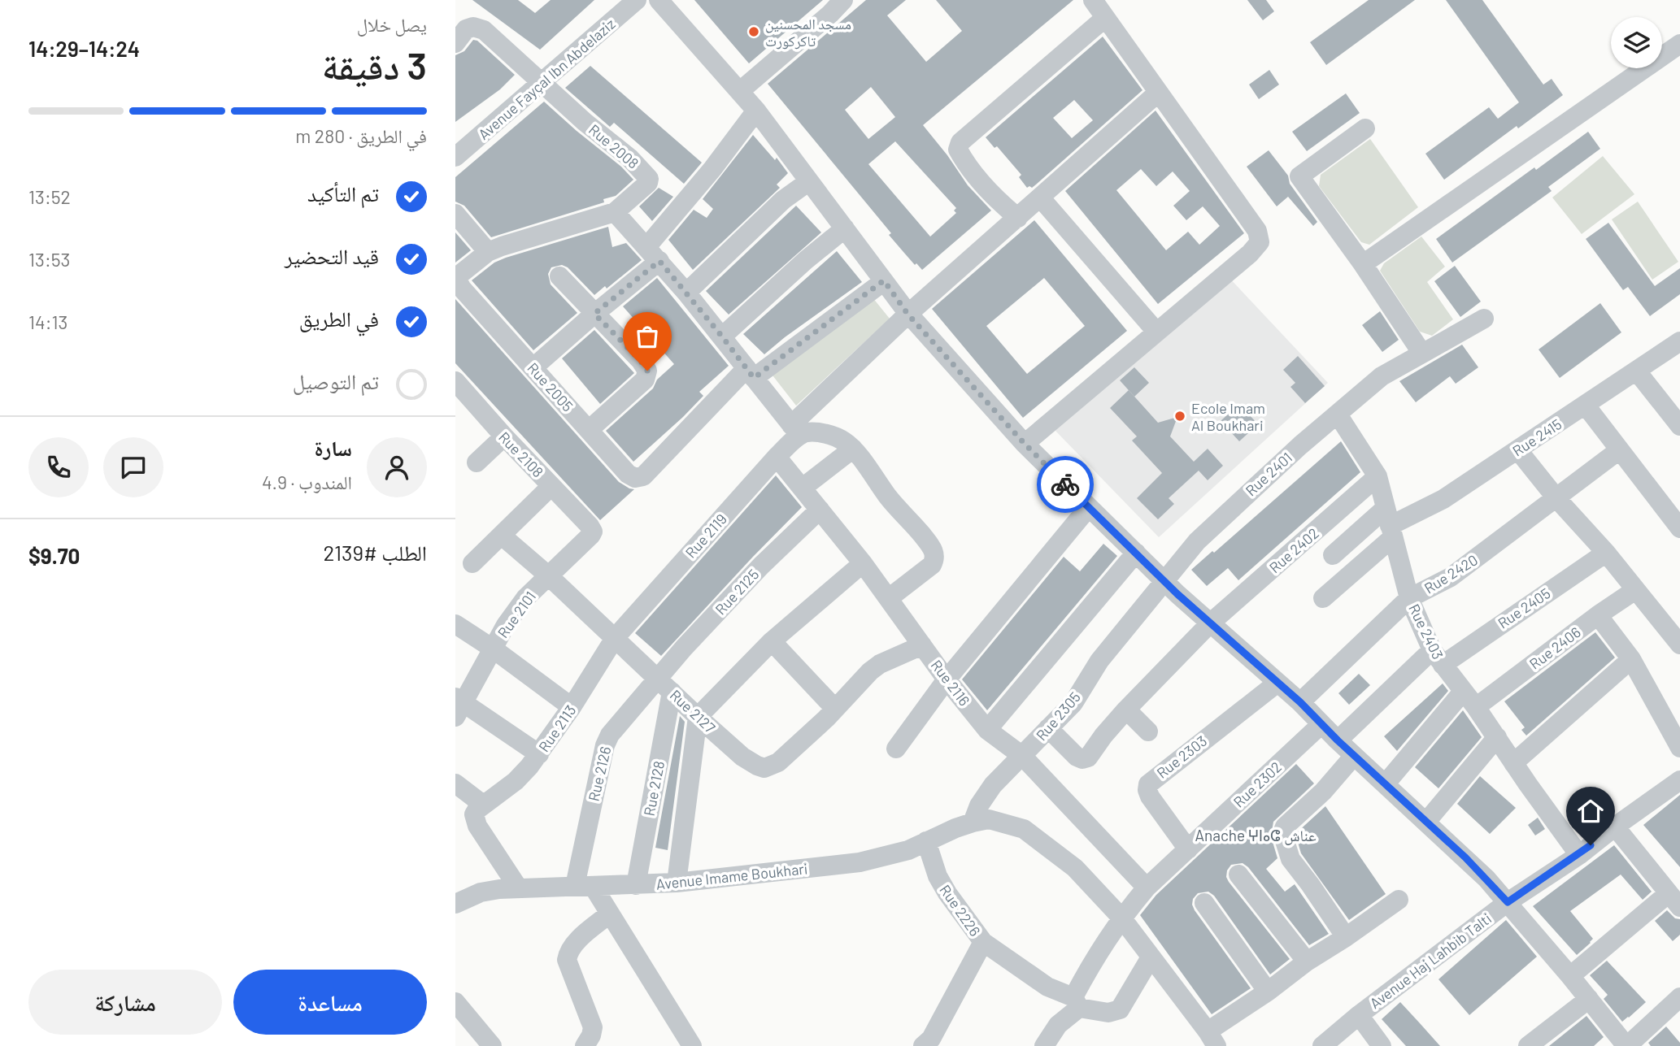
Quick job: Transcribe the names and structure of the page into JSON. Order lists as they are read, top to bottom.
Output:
{
  "streets": {
    "street": [
      "Avenue Fayçal Ibn Abdelaziz",
      "Rue 2008",
      "Rue 2005",
      "Rue 2415",
      "Rue 2108",
      "Rue 2401",
      "Rue 2119",
      "Rue 2402",
      "Rue 2420",
      "Rue 2125",
      "Rue 2405",
      "Rue 2101",
      "Rue 2403",
      "Rue 2406",
      "Rue 2116",
      "Rue 2127",
      "Rue 2305",
      "Rue 2113",
      "Rue 2303",
      "Rue 2126",
      "Rue 2302",
      "Rue 2128",
      "Avenue Imame Boukhari",
      "Rue 2226",
      "Avenue Haj Lahbib Talti"
    ]
  },
  "crossings": [
    ["Avenue Fayçal Ibn Abdelaziz", "Rue 2008"],
    ["Rue 2415", "Rue 2403"],
    ["Rue 2108", "Rue 2101"],
    ["Rue 2401", "Rue 2403"],
    ["Rue 2401", "Rue 2305"],
    ["Rue 2119", "Rue 2116"],
    ["Rue 2119", "Rue 2127"],
    ["Rue 2119", "Rue 2113"],
    ["Rue 2402", "Rue 2403"],
    ["Rue 2402", "Rue 2305"],
    ["Rue 2420", "Rue 2403"],
    ["Rue 2125", "Rue 2116"],
    ["Rue 2125", "Rue 2127"],
    ["Rue 2125", "Rue 2126"],
    ["Rue 2125", "Rue 2128"],
    ["Rue 2405", "Rue 2403"],
    ["Rue 2101", "Rue 2127"],
    ["Rue 2403", "Rue 2406"],
    ["Rue 2403", "Avenue Haj Lahbib Talti"],
    ["Rue 2116", "Rue 2305"],
    ["Rue 2116", "Rue 2302"],
    ["Rue 2127", "Rue 2113"],
    ["Rue 2127", "Rue 2126"],
    ["Rue 2127", "Rue 2128"],
    ["Rue 2305", "Avenue Imame Boukhari"],
    ["Rue 2303", "Rue 2302"],
    ["Rue 2126", "Rue 2128"],
    ["Rue 2126", "Avenue Imame Boukhari"],
    ["Rue 2302", "Avenue Imame Boukhari"],
    ["Rue 2302", "Rue 2226"],
    ["Rue 2128", "Avenue Imame Boukhari"],
    ["Avenue Imame Boukhari", "Rue 2226"]
  ],
  "districts": ["Anache ⵖⵏⴰⵛ عناش"],
  "places": ["مسجد المحسنين تاكركورت", "Ecole Imam Al Boukhari"],
  "page": {
    "heading": ["3 دقيقة", "يصل خلال", "14:24–14:29"],
    "panel": [
      "سارة",
      "المندوب · 4.9",
      "الطلب #2139",
      "$9.70"
    ],
    "bar": "في الطريق · 280 m",
    "list": [
      ["تم التأكيد", "13:52"],
      ["قيد التحضير", "13:53"],
      ["في الطريق", "14:13"],
      "تم التوصيل"
    ],
    "buttons": ["مساعدة", "مشاركة"]
  }
}
